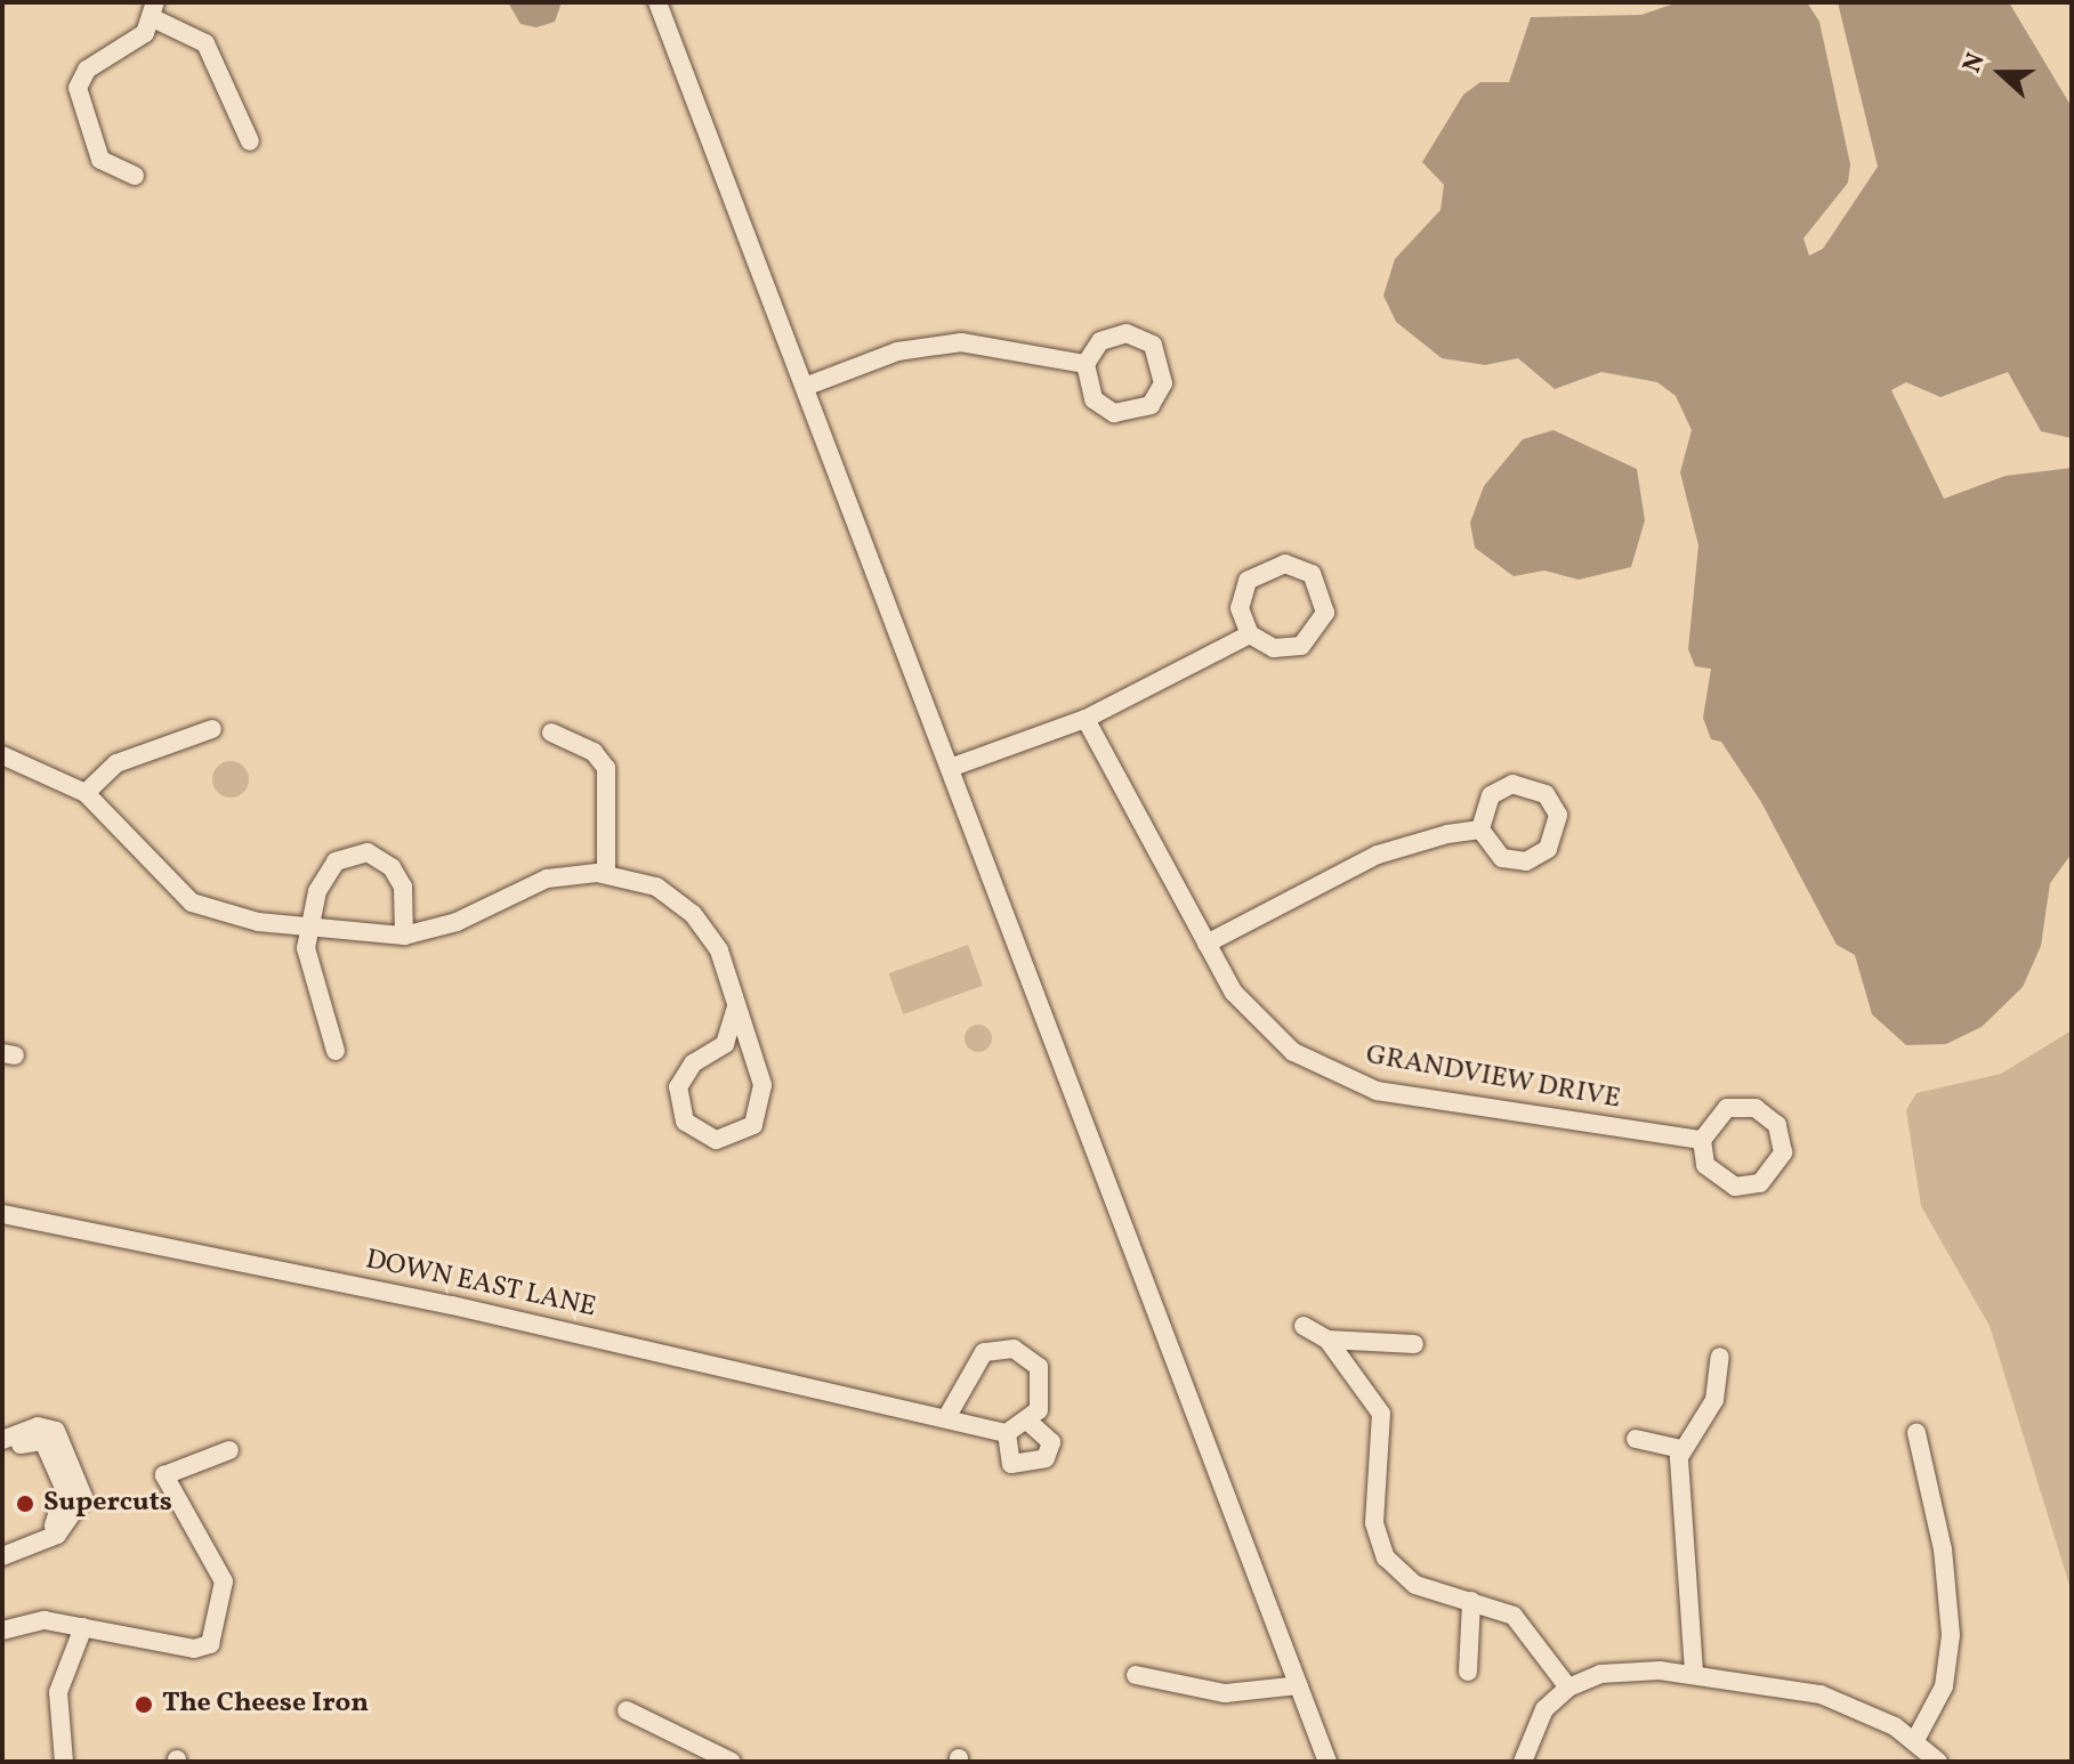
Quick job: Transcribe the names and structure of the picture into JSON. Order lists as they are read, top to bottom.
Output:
{
  "streets": {
    "street": ["GRANDVIEW DRIVE", "DOWN EAST LANE"]
  },
  "places": ["Supercuts", "The Cheese Iron"],
  "north": "left"
}
